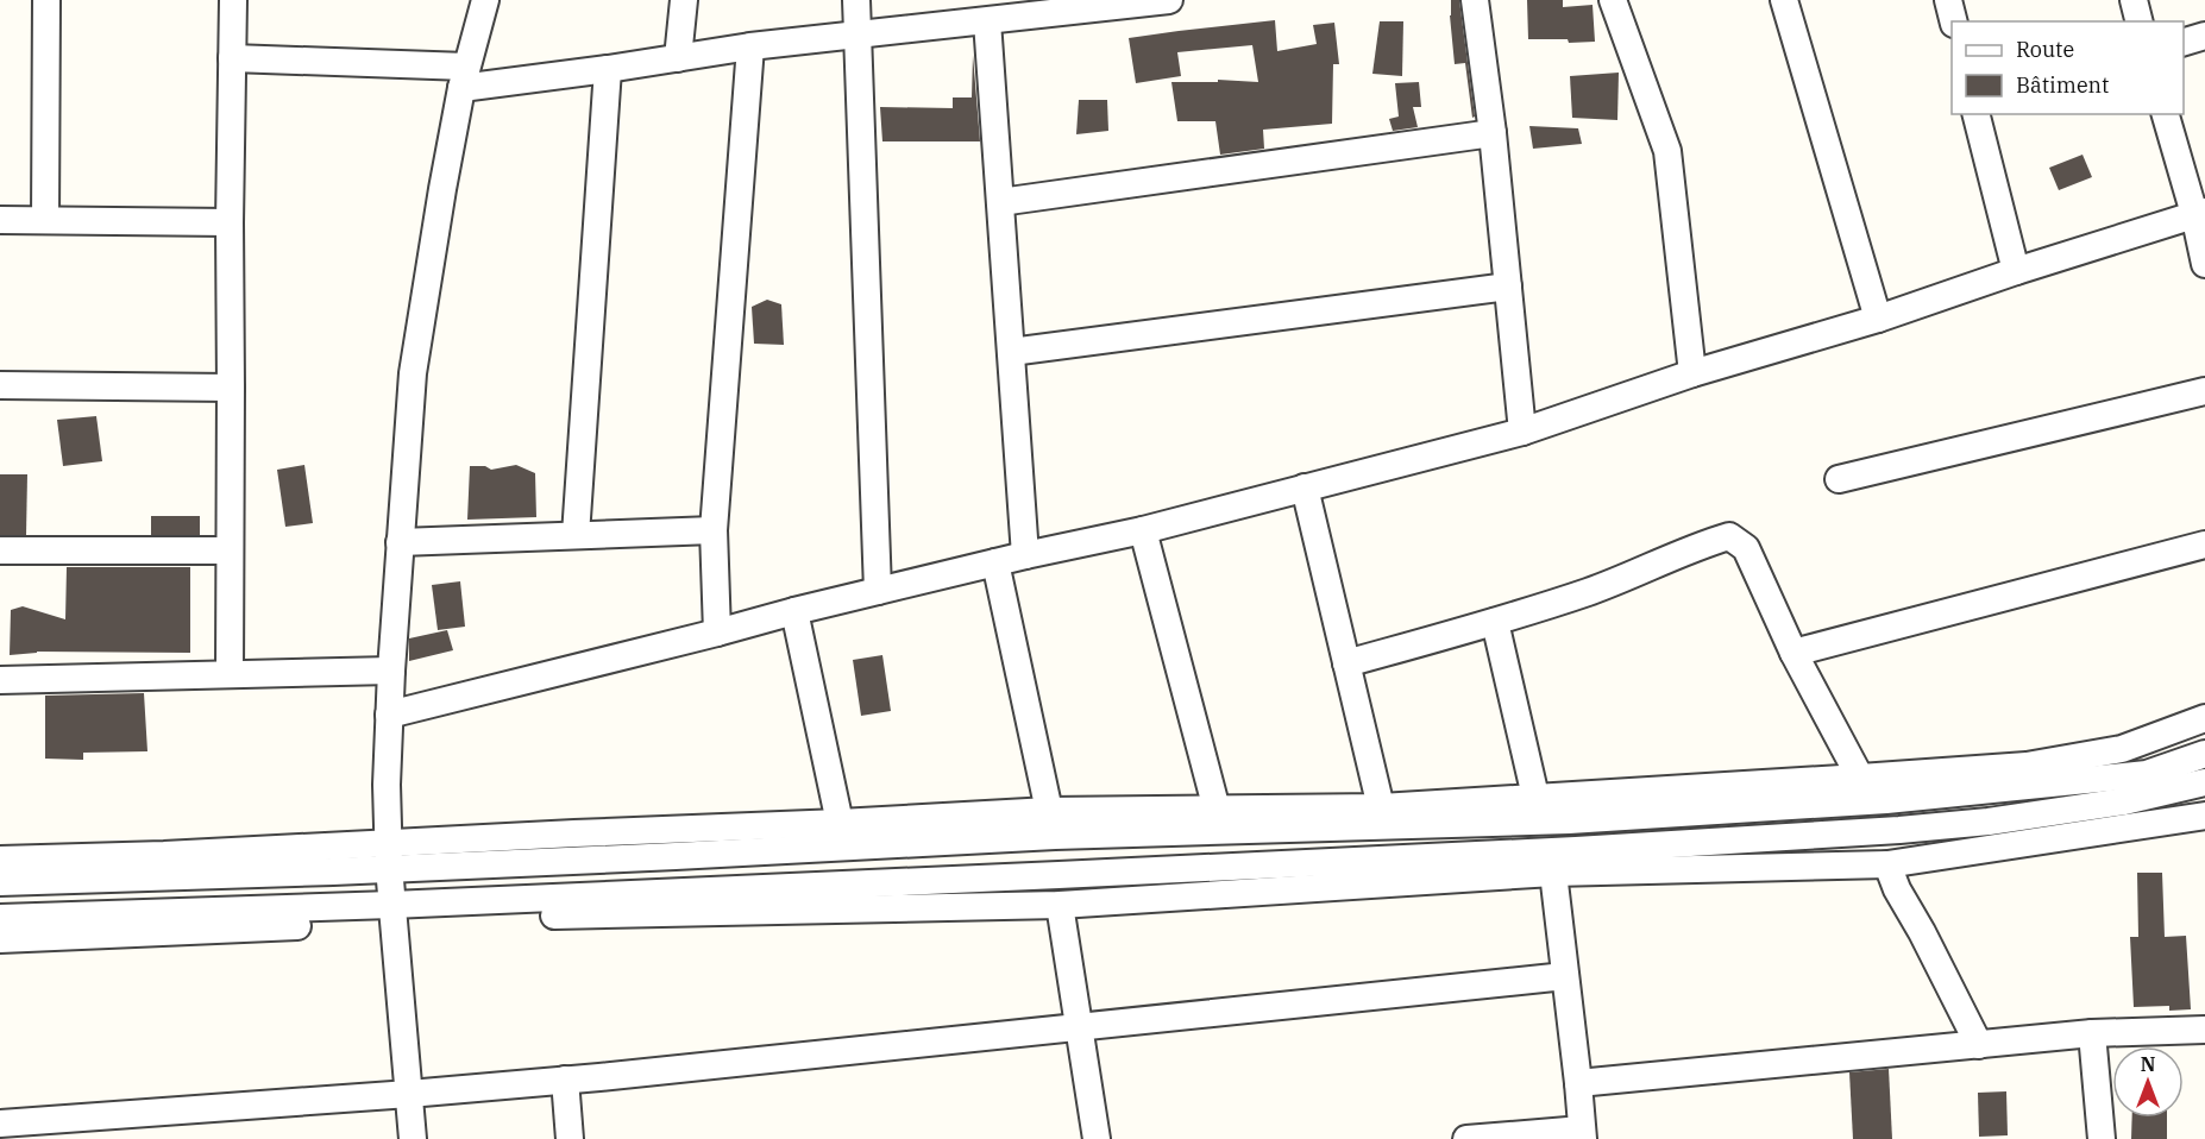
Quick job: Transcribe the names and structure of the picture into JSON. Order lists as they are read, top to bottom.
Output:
{
  "legend": ["Route", "Bâtiment"],
  "north": "top"
}
